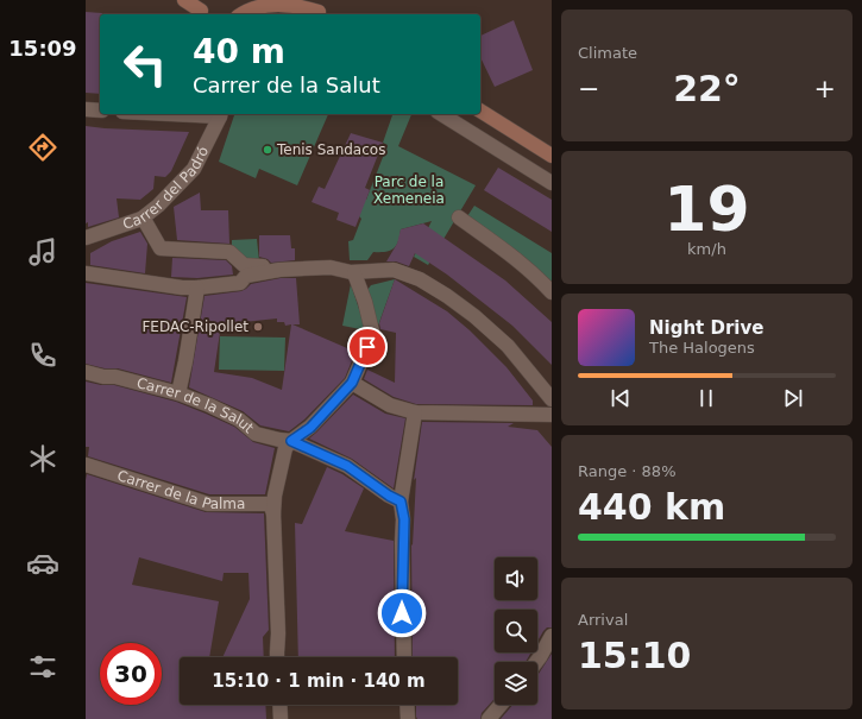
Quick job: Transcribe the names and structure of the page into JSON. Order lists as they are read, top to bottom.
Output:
{
  "streets": {
    "street": ["Carrer del Padró", "Carrer de la Salut", "Carrer de la Palma"]
  },
  "parks": ["Parc de la Xemeneia"],
  "places": ["Tenis Sandacos", "FEDAC-Ripollet"],
  "page": {
    "tabs": "15:09",
    "tile": [
      "Climate",
      ["19", "km/h"],
      ["Range · 88%", "440 km"],
      ["Arrival", "15:10"]
    ],
    "turn": ["40 m", "Carrer de la Salut"],
    "heat": ["−", "22°", "+"],
    "song": ["Night Drive", "The Halogens"],
    "limit": "30",
    "trip": "15:10 · 1 min · 140 m"
  }
}
